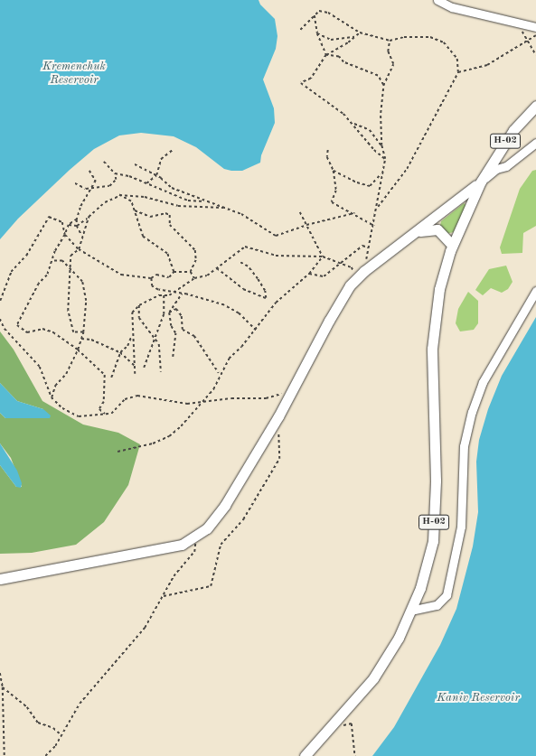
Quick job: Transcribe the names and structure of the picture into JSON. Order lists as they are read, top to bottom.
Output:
{
  "streets": {
    "main road": ["Н-02"]
  },
  "water": ["Kremenchuk Reservoir", "Kaniv Reservoir"]
}
